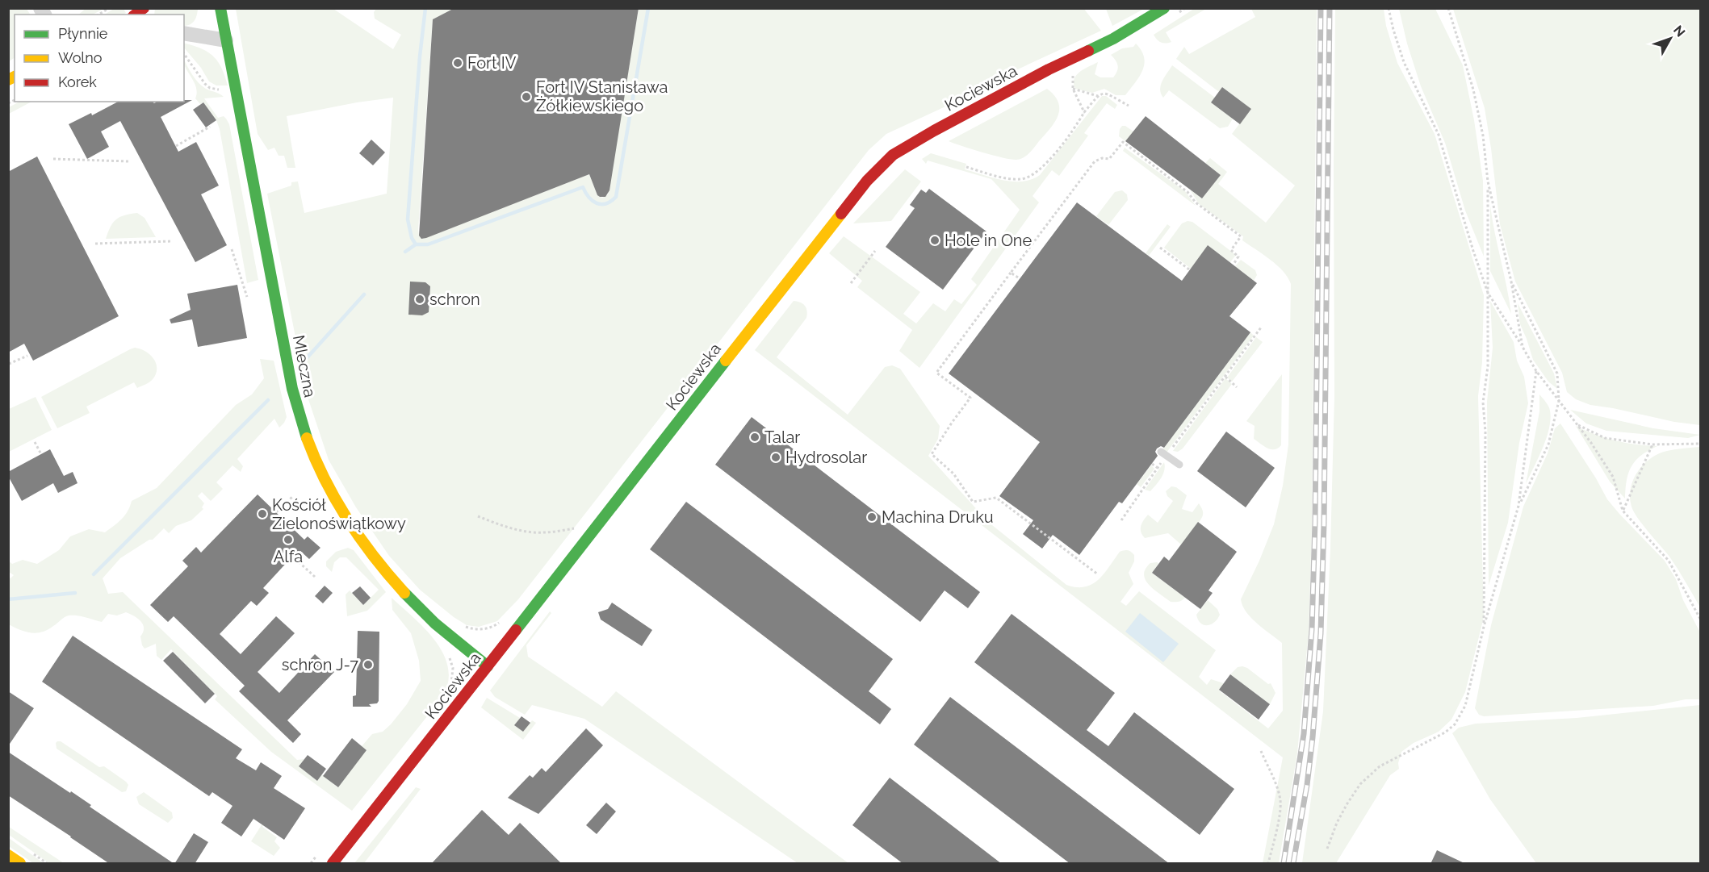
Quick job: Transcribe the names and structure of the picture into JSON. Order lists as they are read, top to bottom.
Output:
{
  "streets": {
    "street": ["Kociewska", "Mleczna"]
  },
  "crossings": [
    ["Kociewska", "Mleczna"]
  ],
  "places": [
    "Fort IV",
    "Fort IV Stanisława Żółkiewskiego",
    "Hole in One",
    "schron",
    "Talar",
    "Hydrosolar",
    "Kościół Zielonoświątkowy",
    "Machina Druku",
    "Alfa",
    "schron J-7"
  ],
  "legend": ["Płynnie", "Wolno", "Korek"],
  "north": "top right"
}
